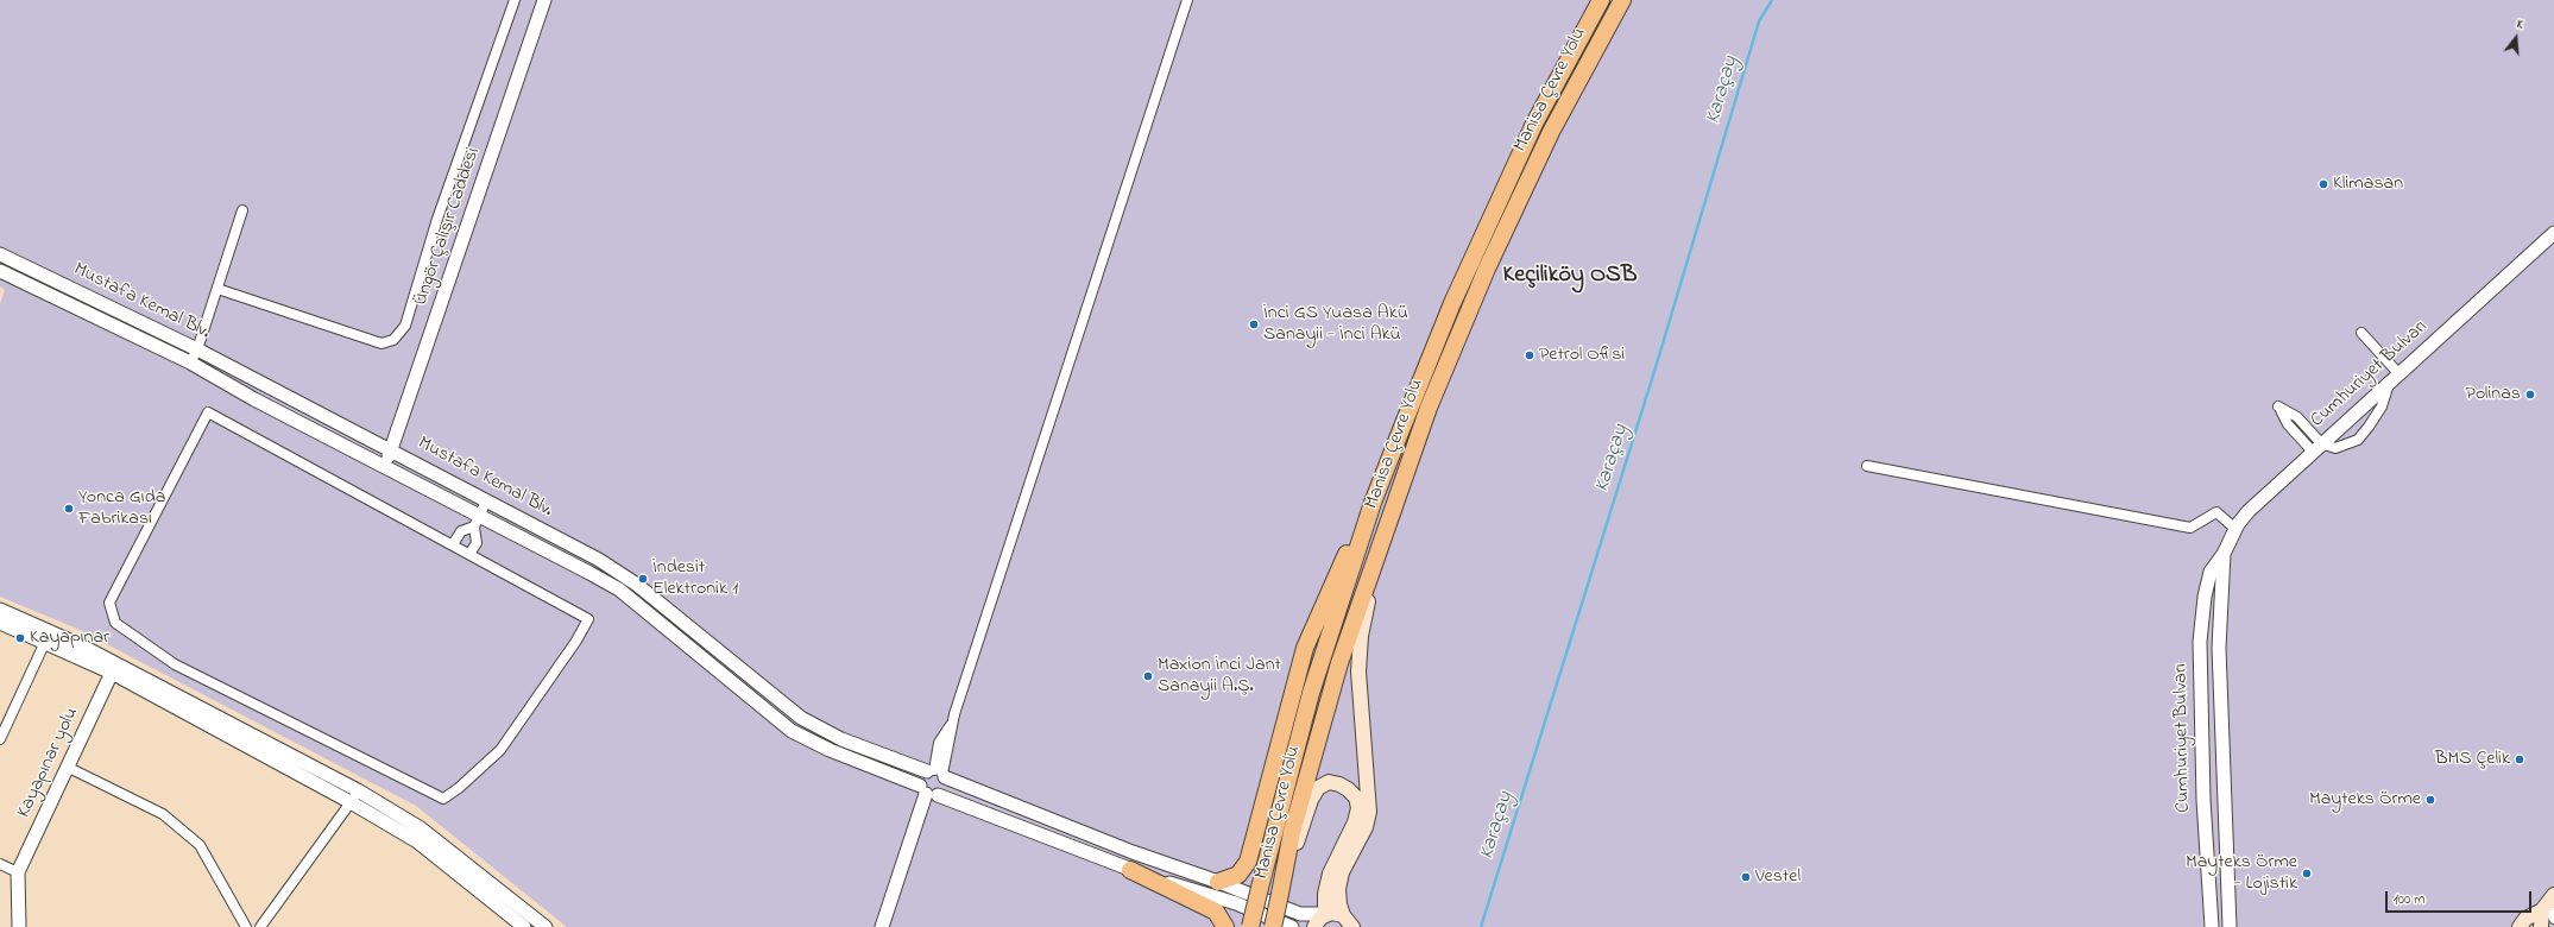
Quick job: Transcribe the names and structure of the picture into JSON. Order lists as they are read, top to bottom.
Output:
{
  "streets": {
    "highway": ["Manisa Çevre Yolu"],
    "street": [
      "Üngör Çalışır Caddesi",
      "Mustafa Kemal Blv.",
      "Cumhuriyet Bulvarı",
      "Kayapınar yolu"
    ]
  },
  "crossings": [
    ["Üngör Çalışır Caddesi", "Mustafa Kemal Blv."]
  ],
  "districts": ["Keçiliköy OSB"],
  "water": ["Karaçay"],
  "places": [
    "Klimasan",
    "İnci GS Yuasa Akü Sanayii - İnci Akü",
    "Petrol Ofisi",
    "Polinas",
    "Yonca Gıda Fabrikası",
    "İndesit Elektronik 1",
    "Kayapınar",
    "Maxion İnci Jant Sanayii A.Ş.",
    "BMS Çelik",
    "Mayteks Örme",
    "Mayteks Örme - Lojistik",
    "Vestel"
  ],
  "scale_bar": "100 m",
  "north": "top"
}
